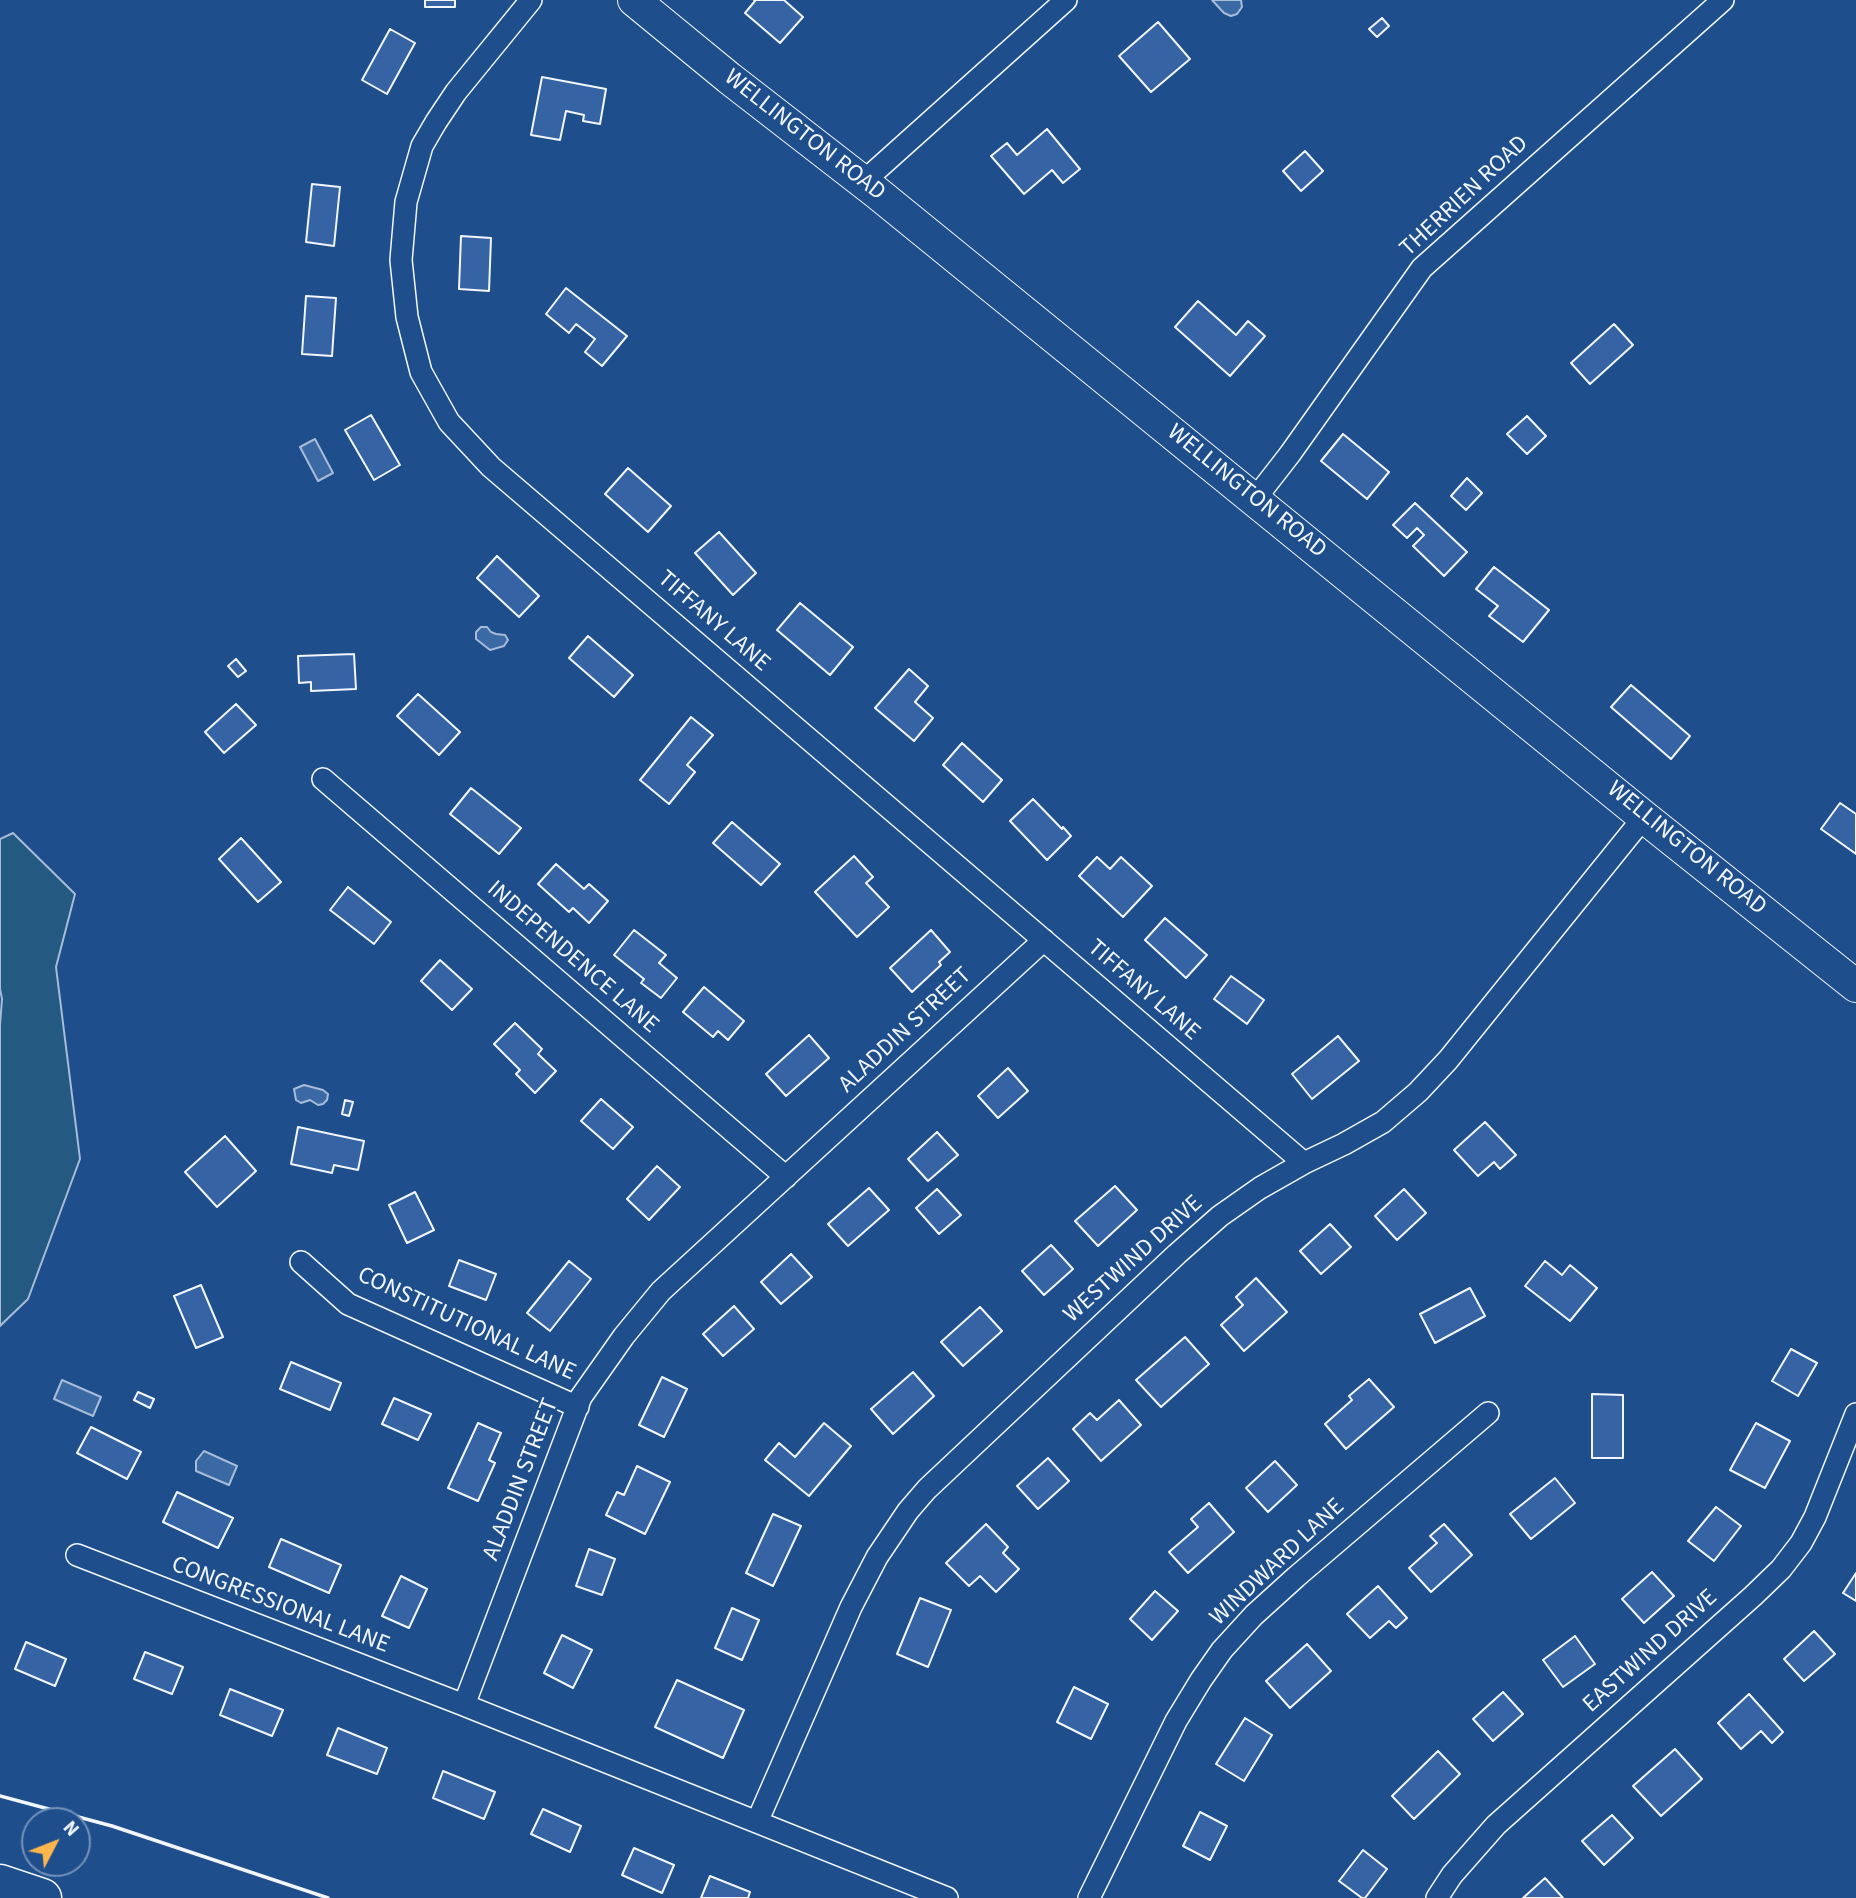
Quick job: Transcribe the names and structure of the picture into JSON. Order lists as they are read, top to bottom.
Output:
{
  "streets": {
    "main road": ["WELLINGTON ROAD"],
    "street": [
      "THERRIEN ROAD",
      "TIFFANY LANE",
      "INDEPENDENCE LANE",
      "ALADDIN STREET",
      "WESTWIND DRIVE",
      "CONSTITUTIONAL LANE",
      "WINDWARD LANE",
      "CONGRESSIONAL LANE",
      "EASTWIND DRIVE"
    ]
  },
  "crossings": [
    ["WELLINGTON ROAD", "THERRIEN ROAD"],
    ["WELLINGTON ROAD", "WESTWIND DRIVE"],
    ["TIFFANY LANE", "ALADDIN STREET"],
    ["TIFFANY LANE", "WESTWIND DRIVE"],
    ["INDEPENDENCE LANE", "ALADDIN STREET"],
    ["ALADDIN STREET", "CONSTITUTIONAL LANE"],
    ["ALADDIN STREET", "CONGRESSIONAL LANE"]
  ],
  "north": "top right"
}
